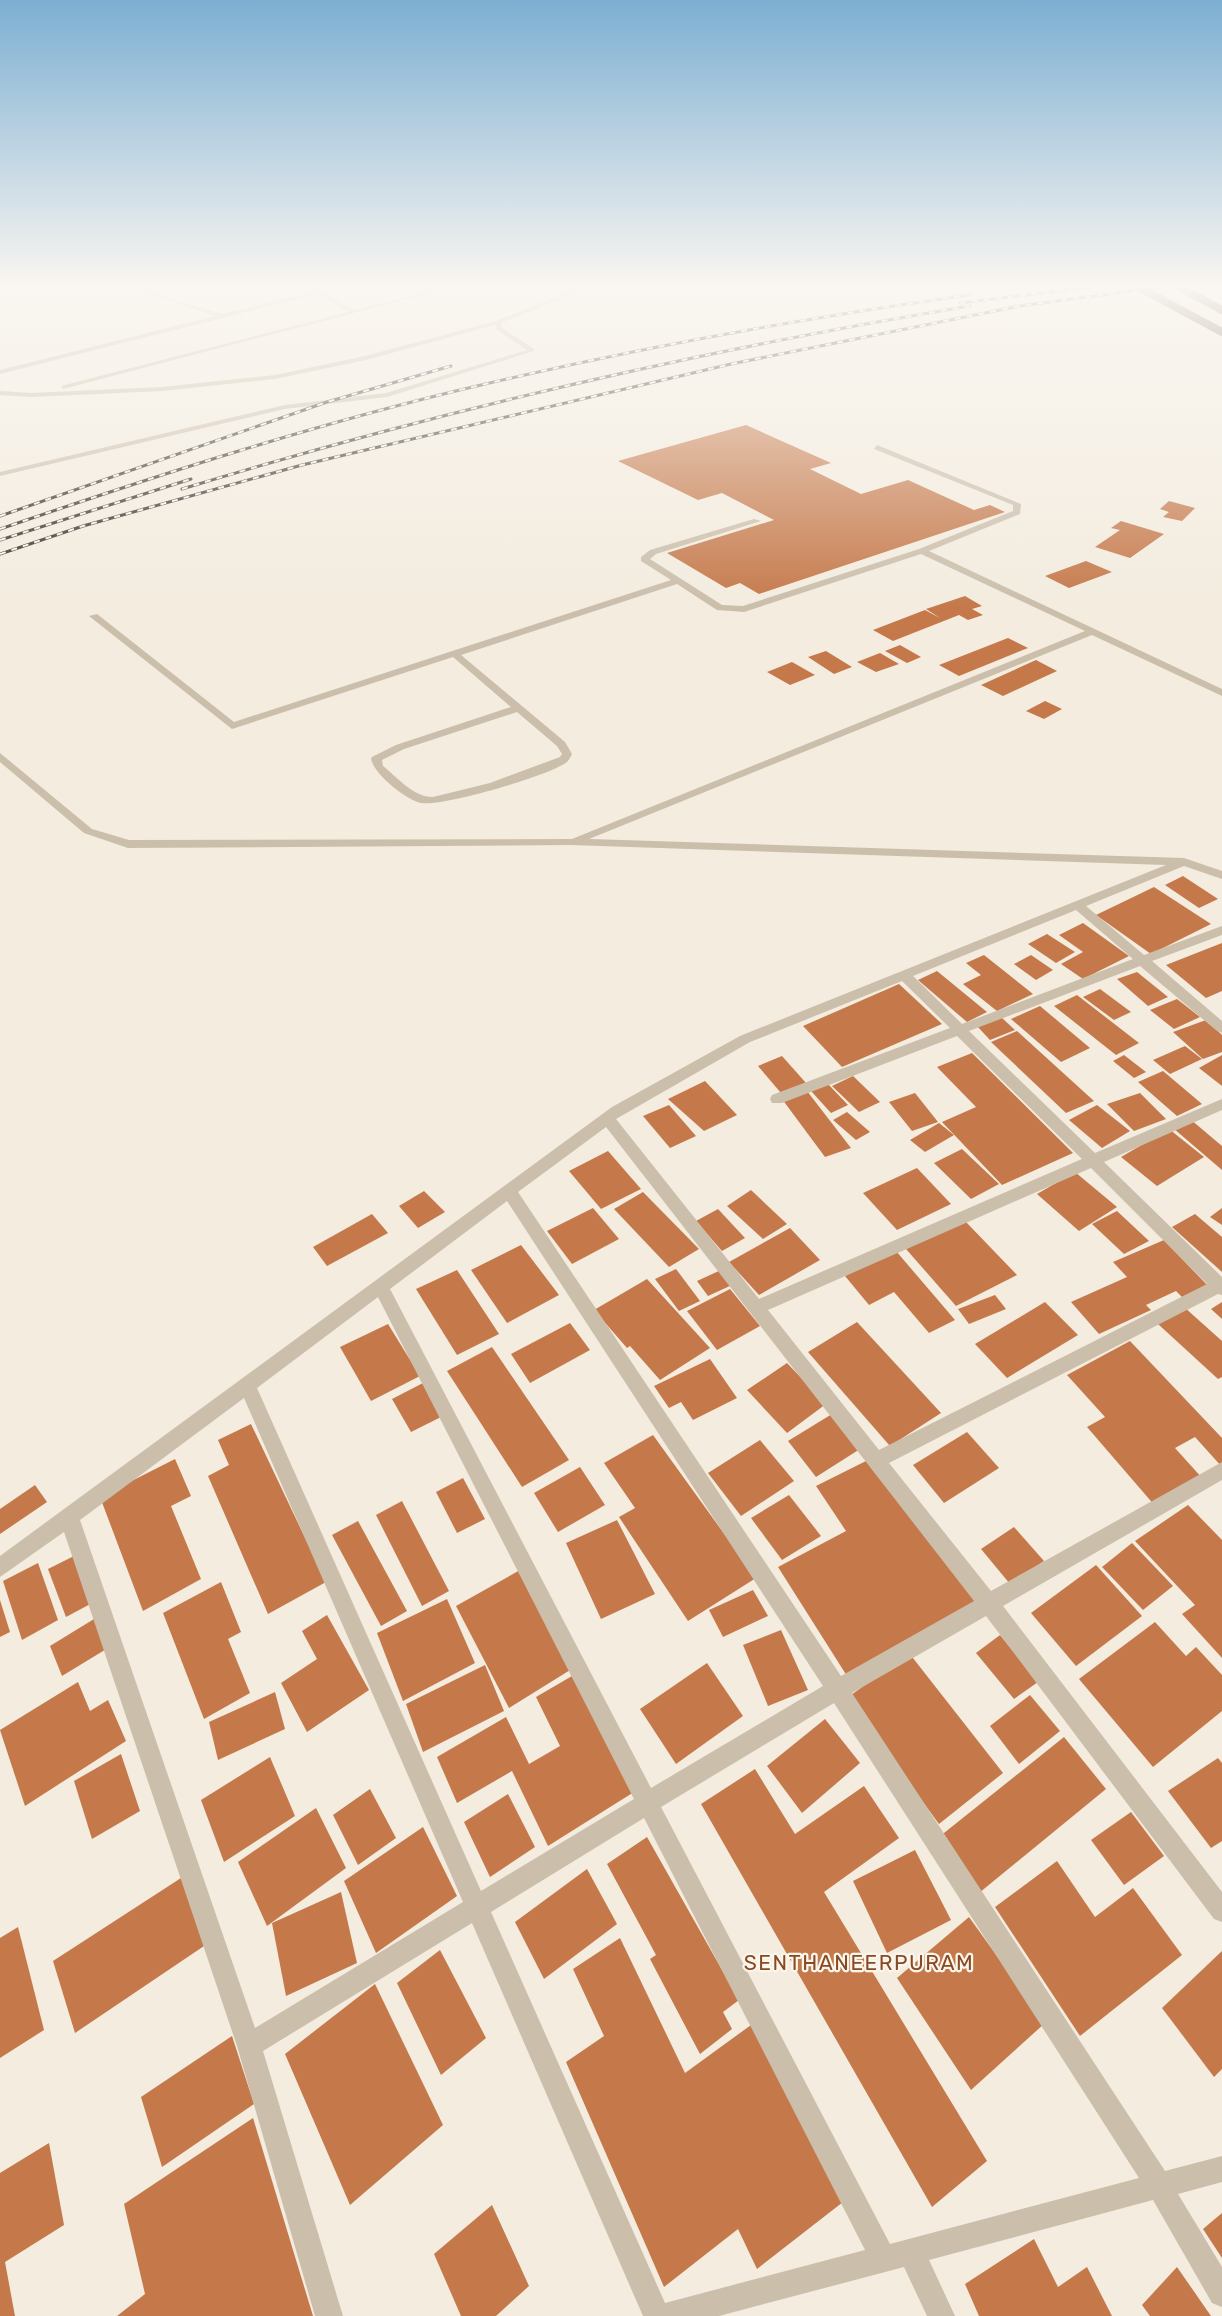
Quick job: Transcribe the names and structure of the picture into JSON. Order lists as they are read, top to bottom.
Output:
{
  "districts": ["SENTHANEERPURAM"]
}
